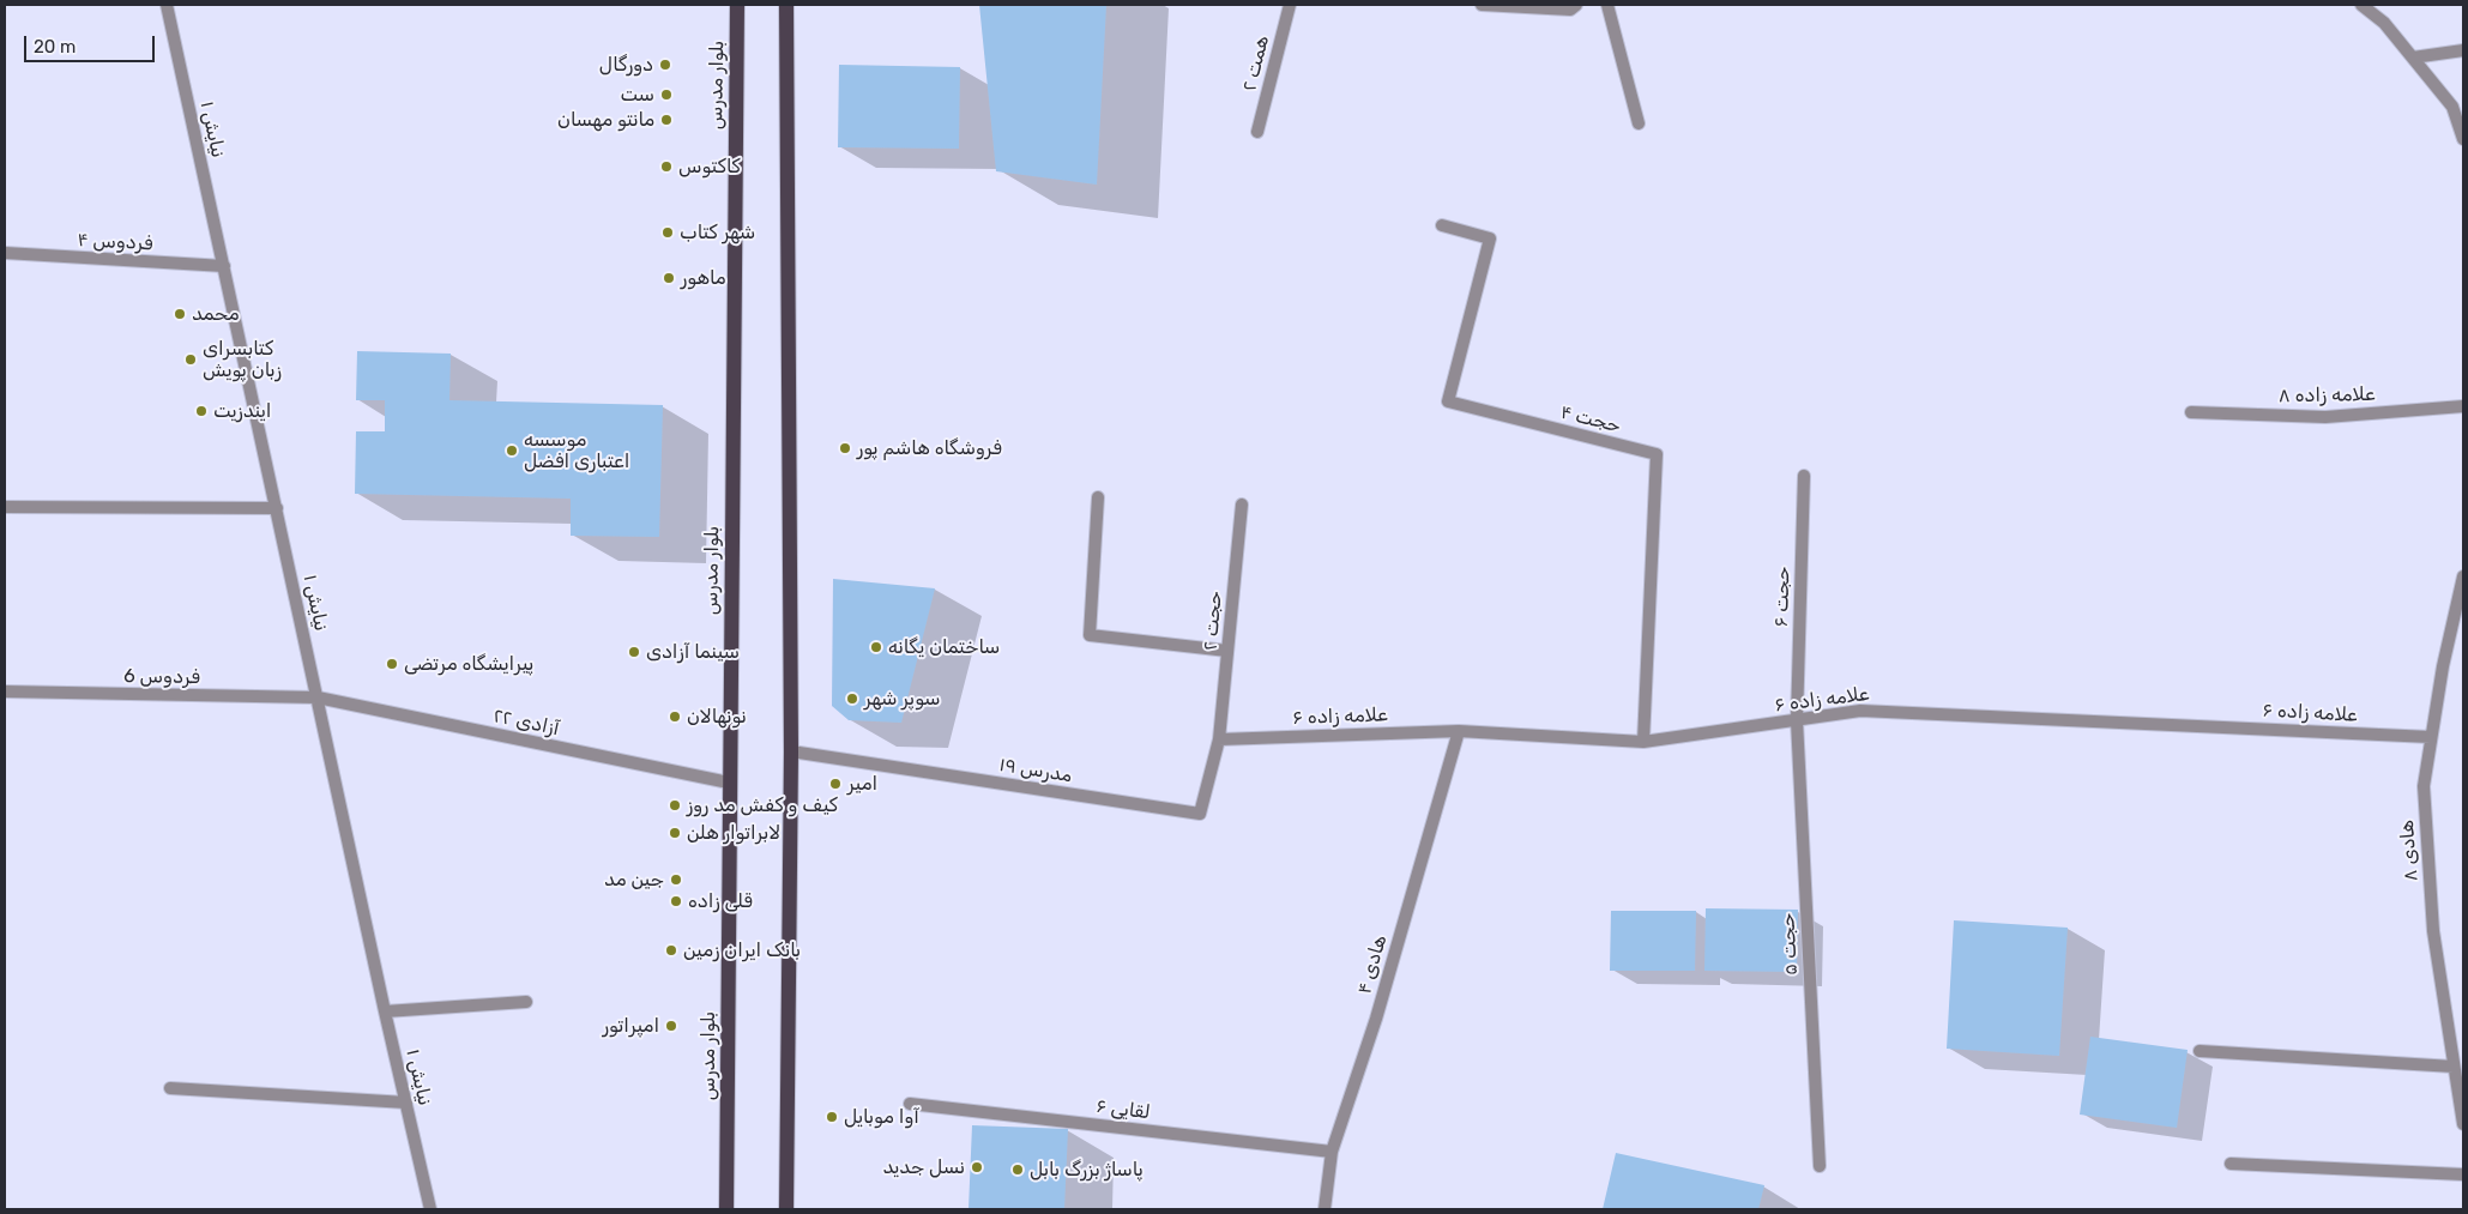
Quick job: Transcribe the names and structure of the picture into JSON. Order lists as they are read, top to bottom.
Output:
{
  "streets": {
    "main road": ["بلوار مدرس"],
    "street": [
      "همت ۲",
      "نیایش ۱",
      "فردوس ۴",
      "علامه زاده ۸",
      "حجت ۴",
      "حجت ۶",
      "حجت ۲",
      "فردوس 6",
      "علامه زاده ۶",
      "آزادی ٢٢",
      "مدرس ۱۹",
      "هادی ۸",
      "حجت ۵",
      "هادی ۴",
      "لقایی ۶"
    ]
  },
  "crossings": [
    ["بلوار مدرس", "آزادی ٢٢"],
    ["نیایش ۱", "فردوس ۴"],
    ["نیایش ۱", "فردوس 6"],
    ["نیایش ۱", "آزادی ٢٢"],
    ["حجت ۴", "علامه زاده ۶"],
    ["حجت ۶", "علامه زاده ۶"],
    ["حجت ۶", "حجت ۵"],
    ["حجت ۲", "علامه زاده ۶"],
    ["حجت ۲", "مدرس ۱۹"],
    ["فردوس 6", "آزادی ٢٢"],
    ["علامه زاده ۶", "مدرس ۱۹"],
    ["علامه زاده ۶", "هادی ۸"],
    ["علامه زاده ۶", "حجت ۵"],
    ["علامه زاده ۶", "هادی ۴"],
    ["هادی ۴", "لقایی ۶"]
  ],
  "places": [
    "دورگال",
    "ست",
    "مانتو مهسان",
    "کاکتوس",
    "شهر کتاب",
    "ماهور",
    "محمد",
    "کتابسرای زبان پویش",
    "ایندزیت",
    "فروشگاه هاشم پور",
    "موسسه اعتباری افضل",
    "ساختمان یگانه",
    "سینما آزادی",
    "پیرایشگاه مرتضی",
    "سوپر شهر",
    "نونهالان",
    "امیر",
    "کیف و کفش مد روز",
    "لابراتوار هلن",
    "جین مد",
    "قلی زاده",
    "بانک ایران زمین",
    "امپراتور",
    "آوا موبایل",
    "نسل جدید",
    "پاساژ بزرگ بابل"
  ],
  "scale_bar": "20 m"
}
